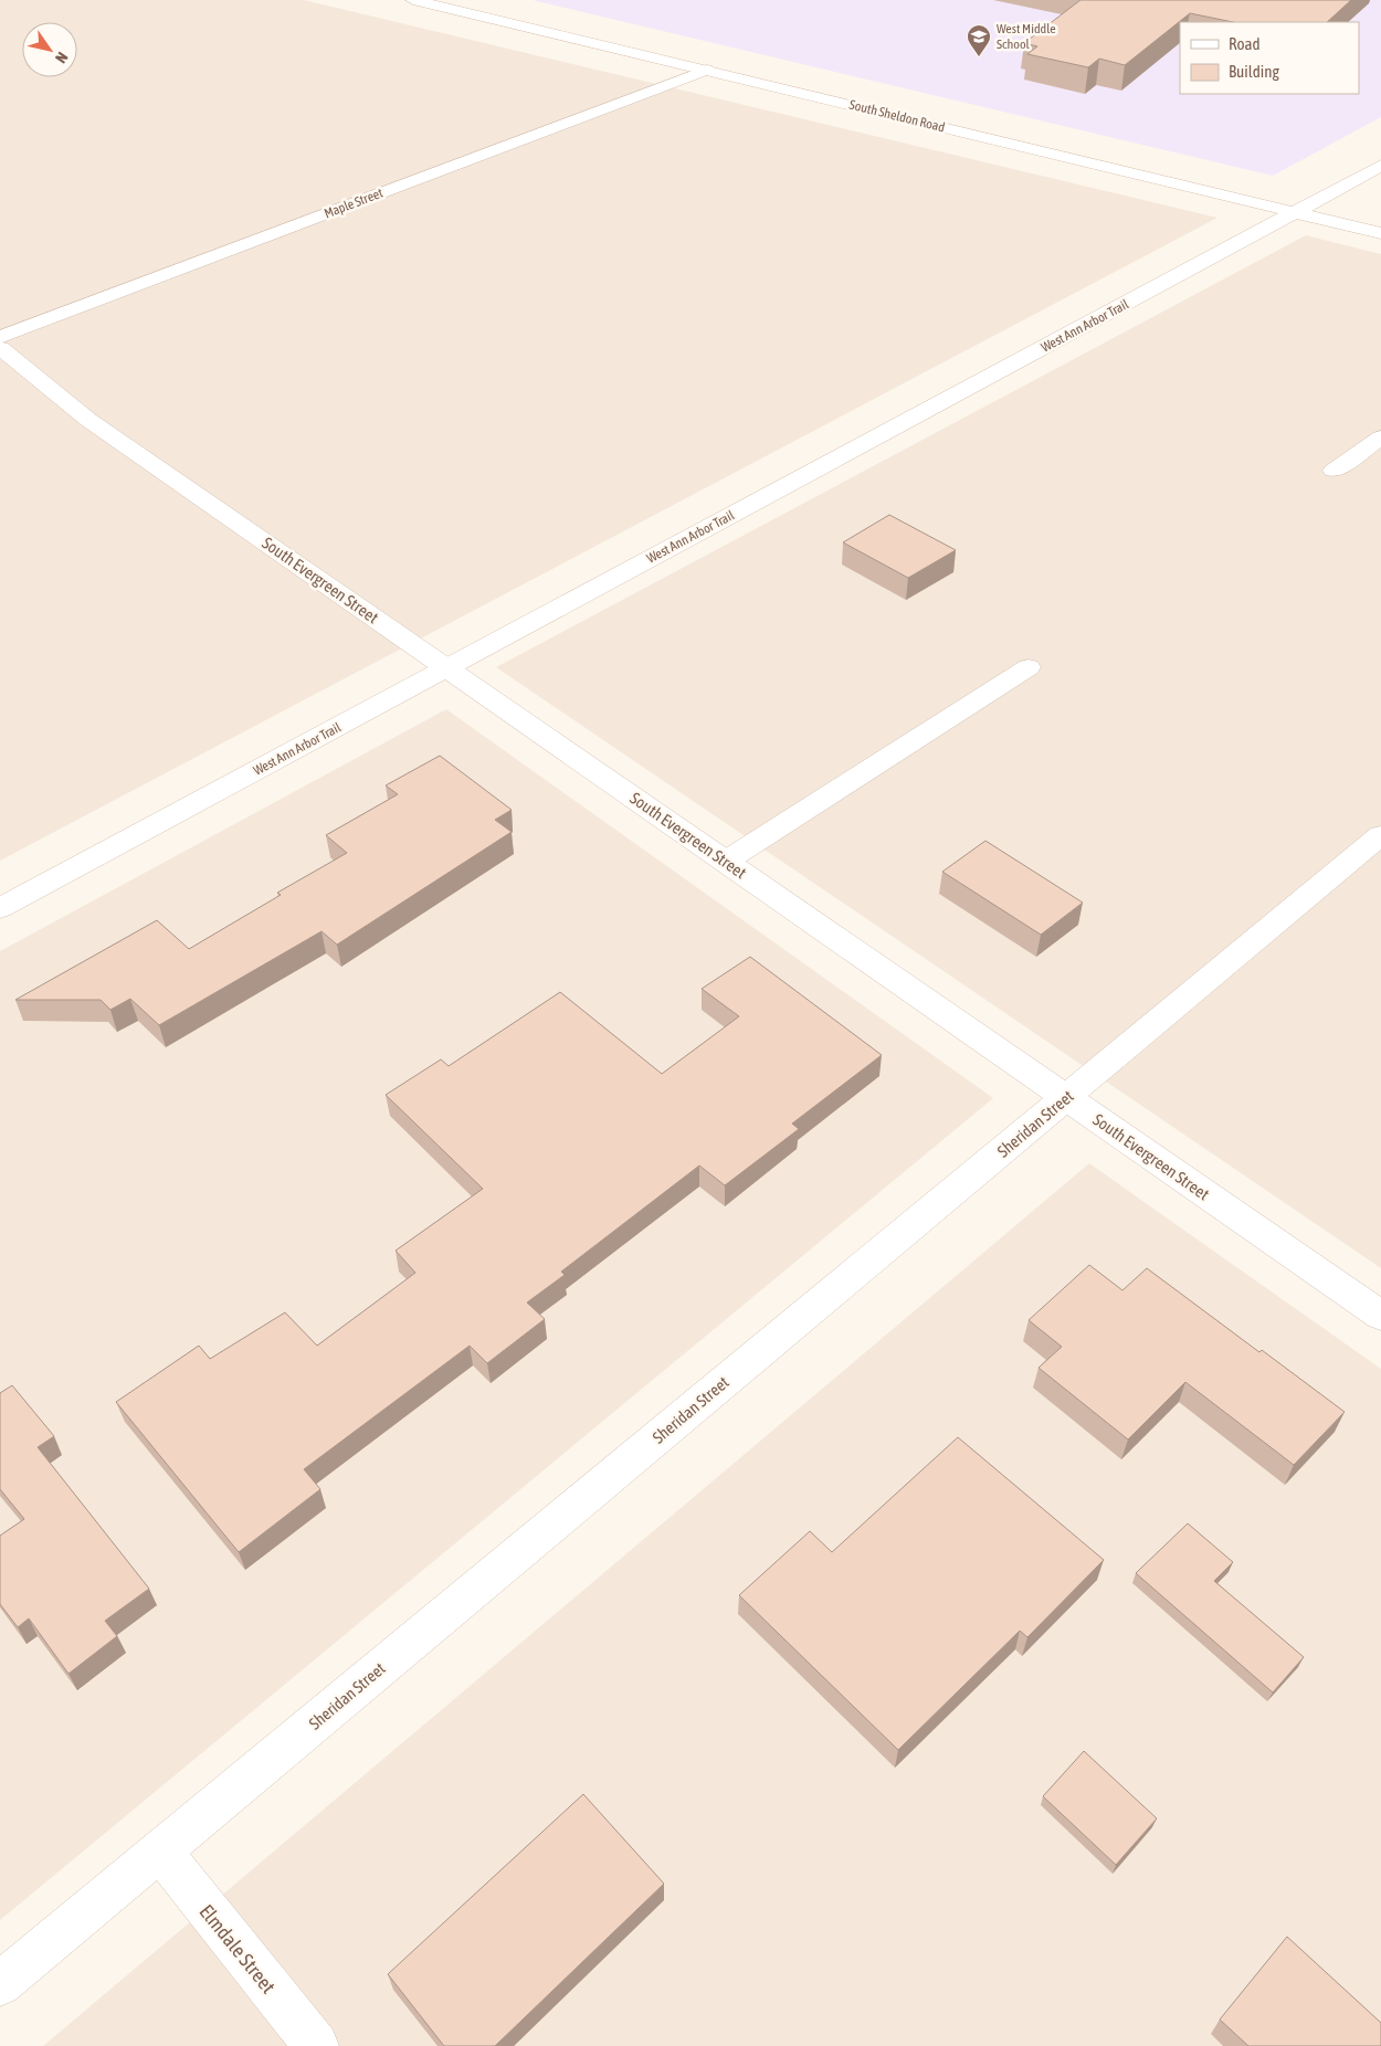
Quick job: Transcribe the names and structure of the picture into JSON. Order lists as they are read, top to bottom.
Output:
{
  "streets": {
    "street": [
      "South Sheldon Road",
      "Maple Street",
      "West Ann Arbor Trail",
      "South Evergreen Street",
      "Sheridan Street",
      "Elmdale Street"
    ]
  },
  "crossings": [
    ["South Sheldon Road", "Maple Street"],
    ["South Sheldon Road", "West Ann Arbor Trail"],
    ["West Ann Arbor Trail", "South Evergreen Street"],
    ["South Evergreen Street", "Sheridan Street"],
    ["Sheridan Street", "Elmdale Street"]
  ],
  "places": {
    "school or university": ["West Middle School"]
  },
  "legend": ["Road", "Building"],
  "north": "bottom right"
}
